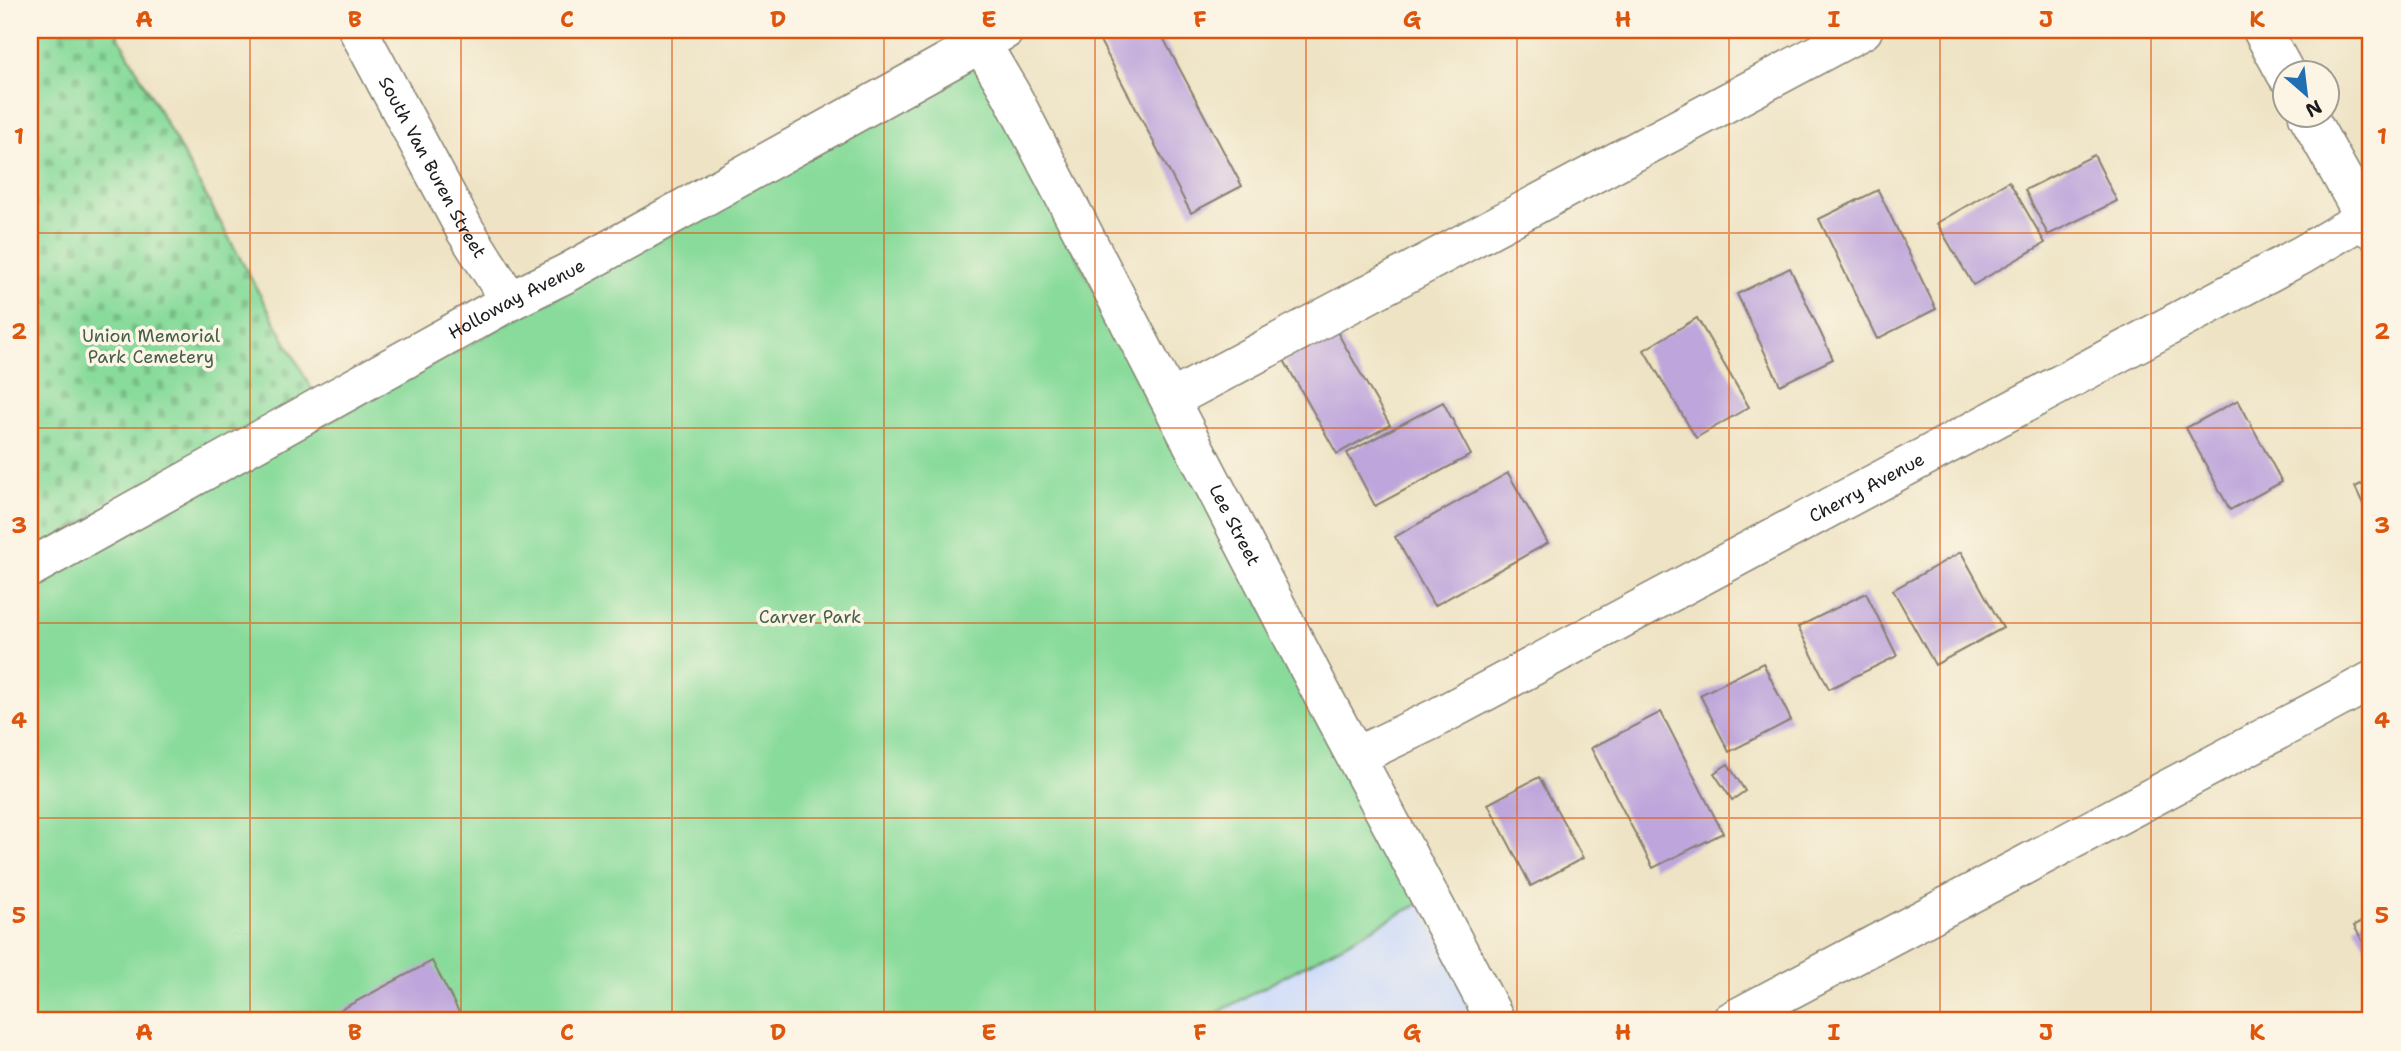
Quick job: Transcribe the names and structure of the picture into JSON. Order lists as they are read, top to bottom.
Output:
{
  "streets": {
    "street": [
      "South Van Buren Street",
      "Holloway Avenue",
      "Cherry Avenue",
      "Lee Street"
    ]
  },
  "crossings": [
    ["South Van Buren Street", "Holloway Avenue"],
    ["Holloway Avenue", "Lee Street"],
    ["Cherry Avenue", "Lee Street"]
  ],
  "parks": ["Union Memorial Park Cemetery", "Carver Park"],
  "north": "bottom right",
  "grid": {
    "columns": [
      "A",
      "B",
      "C",
      "D",
      "E",
      "F",
      "G",
      "H",
      "I",
      "J",
      "K"
    ],
    "rows": [
      "1",
      "2",
      "3",
      "4",
      "5"
    ]
  }
}
